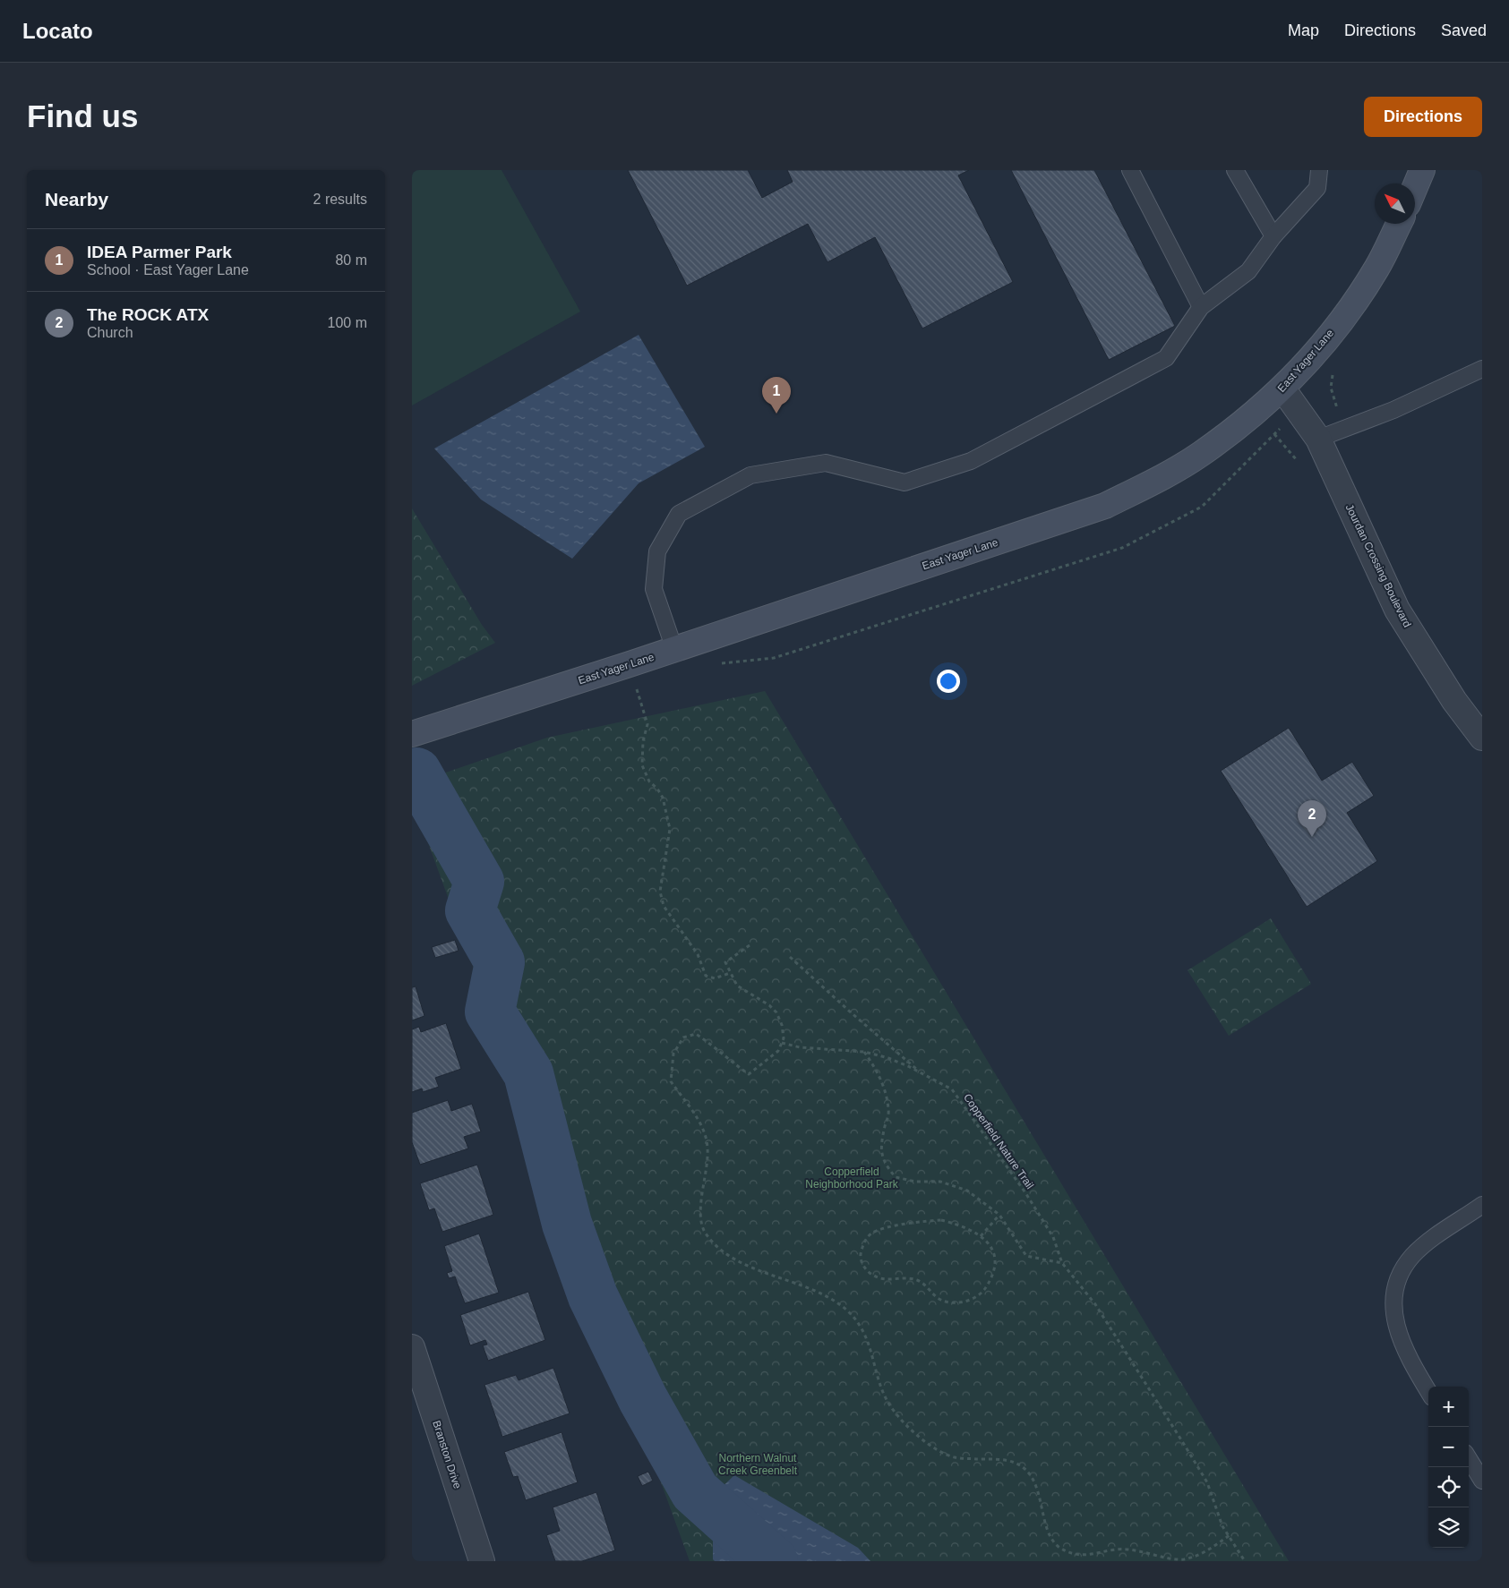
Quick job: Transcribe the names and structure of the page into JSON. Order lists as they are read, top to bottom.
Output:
{
  "streets": {
    "street": ["East Yager Lane", "Jourdan Crossing Boulevard", "Branston Drive"],
    "path": ["Copperfield Nature Trail"]
  },
  "crossings": [
    ["East Yager Lane", "Jourdan Crossing Boulevard"]
  ],
  "parks": ["Copperfield Neighborhood Park", "Northern Walnut Creek Greenbelt"],
  "north": "top left",
  "page": {
    "header": "Locato",
    "nav": ["Map", "Directions", "Saved"],
    "buttons": "Directions",
    "title": "Find us",
    "heading": ["Nearby", "2 results"],
    "list": [
      {
        "mark": "1",
        "name": "IDEA Parmer Park",
        "note": "School · East Yager Lane",
        "value": "80 m"
      },
      {
        "mark": "2",
        "name": "The ROCK ATX",
        "note": "Church",
        "value": "100 m"
      }
    ],
    "pins": ["1", "2"],
    "map_buttons": ["+", "−"]
  }
}
